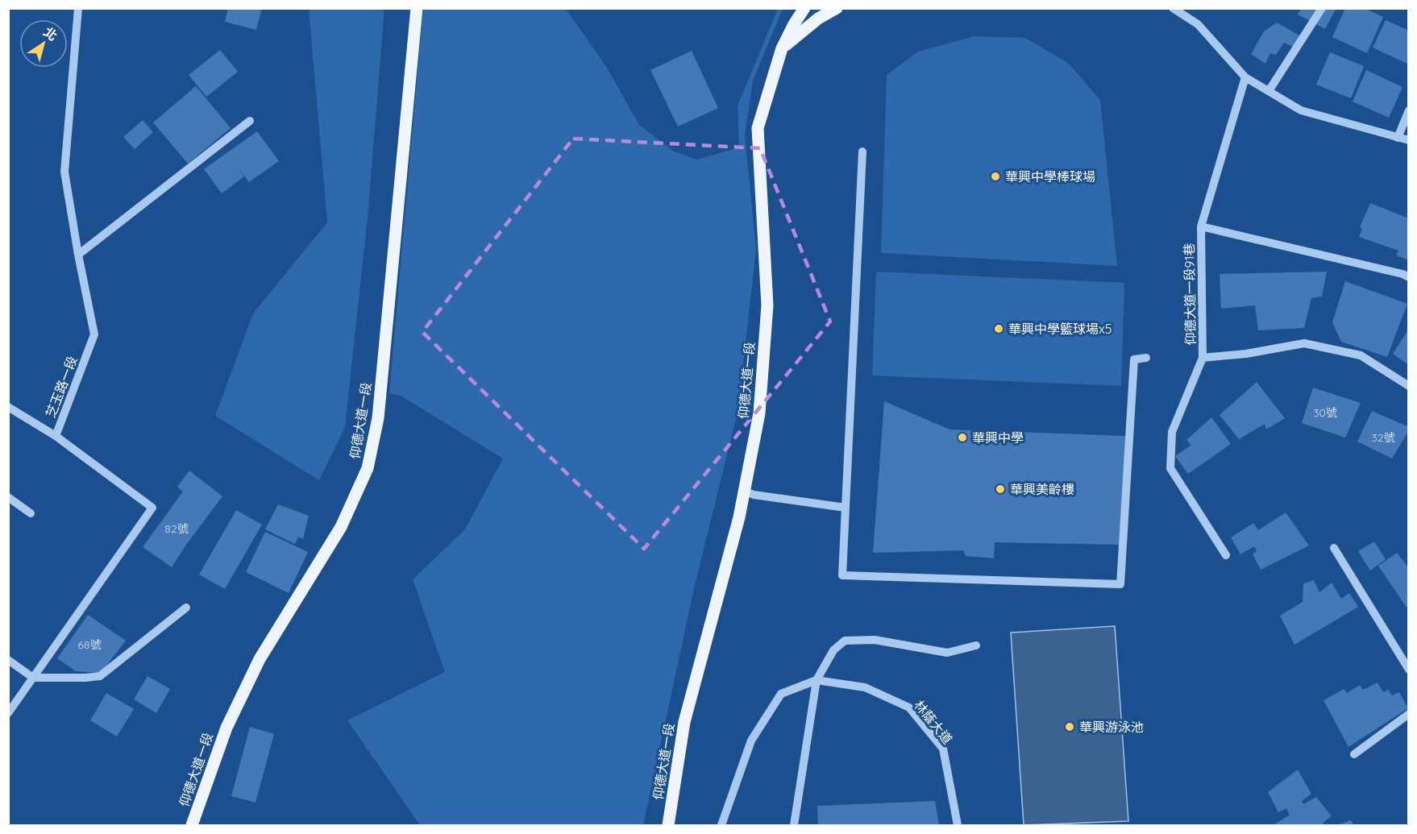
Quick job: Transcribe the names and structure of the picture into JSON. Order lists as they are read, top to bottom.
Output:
{
  "streets": {
    "main road": ["仰德大道一段"],
    "street": ["仰德大道一段91巷", "芝玉路一段", "林蔭大道"]
  },
  "places": [
    "華興中學棒球場",
    "華興中學籃球場x5",
    "華興中學",
    "華興美齡樓",
    "華興游泳池"
  ],
  "house_numbers": [
    "30號",
    "32號",
    "82號",
    "68號"
  ],
  "north": "top right"
}
